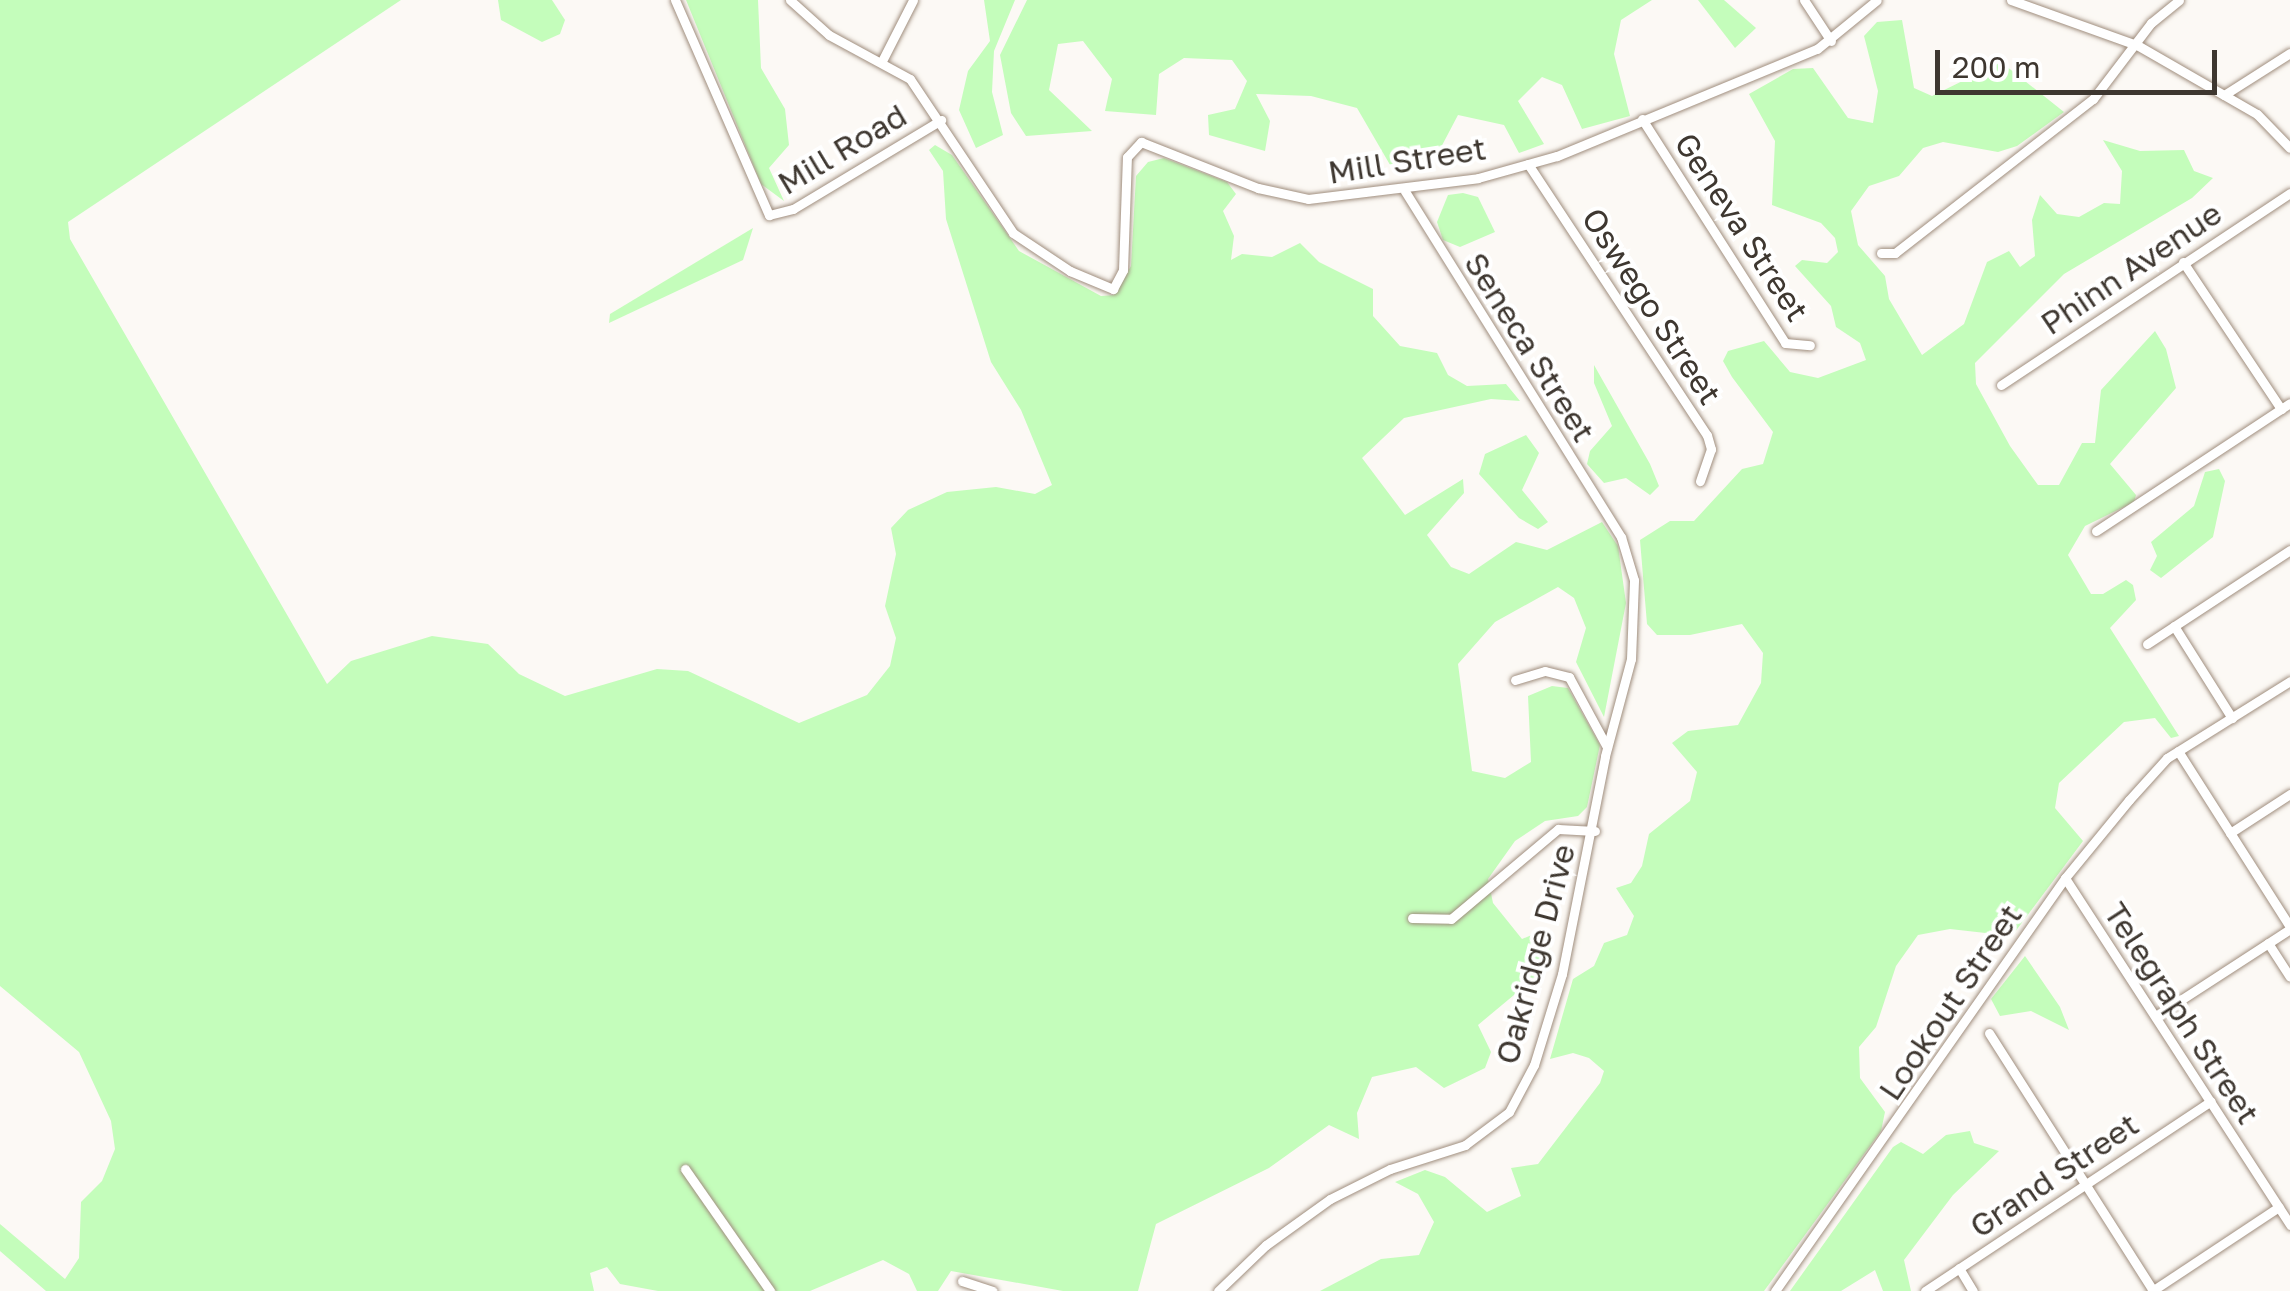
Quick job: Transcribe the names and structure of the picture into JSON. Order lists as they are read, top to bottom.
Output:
{
  "streets": {
    "street": [
      "Mill Road",
      "Mill Street",
      "Geneva Street",
      "Phinn Avenue",
      "Oswego Street",
      "Seneca Street",
      "Oakridge Drive",
      "Lookout Street",
      "Telegraph Street",
      "Grand Street"
    ]
  },
  "crossings": [
    ["Mill Road", "Mill Street"],
    ["Mill Street", "Geneva Street"],
    ["Mill Street", "Oswego Street"],
    ["Mill Street", "Seneca Street"],
    ["Seneca Street", "Oakridge Drive"],
    ["Lookout Street", "Telegraph Street"],
    ["Telegraph Street", "Grand Street"]
  ],
  "scale_bar": "200 m"
}
